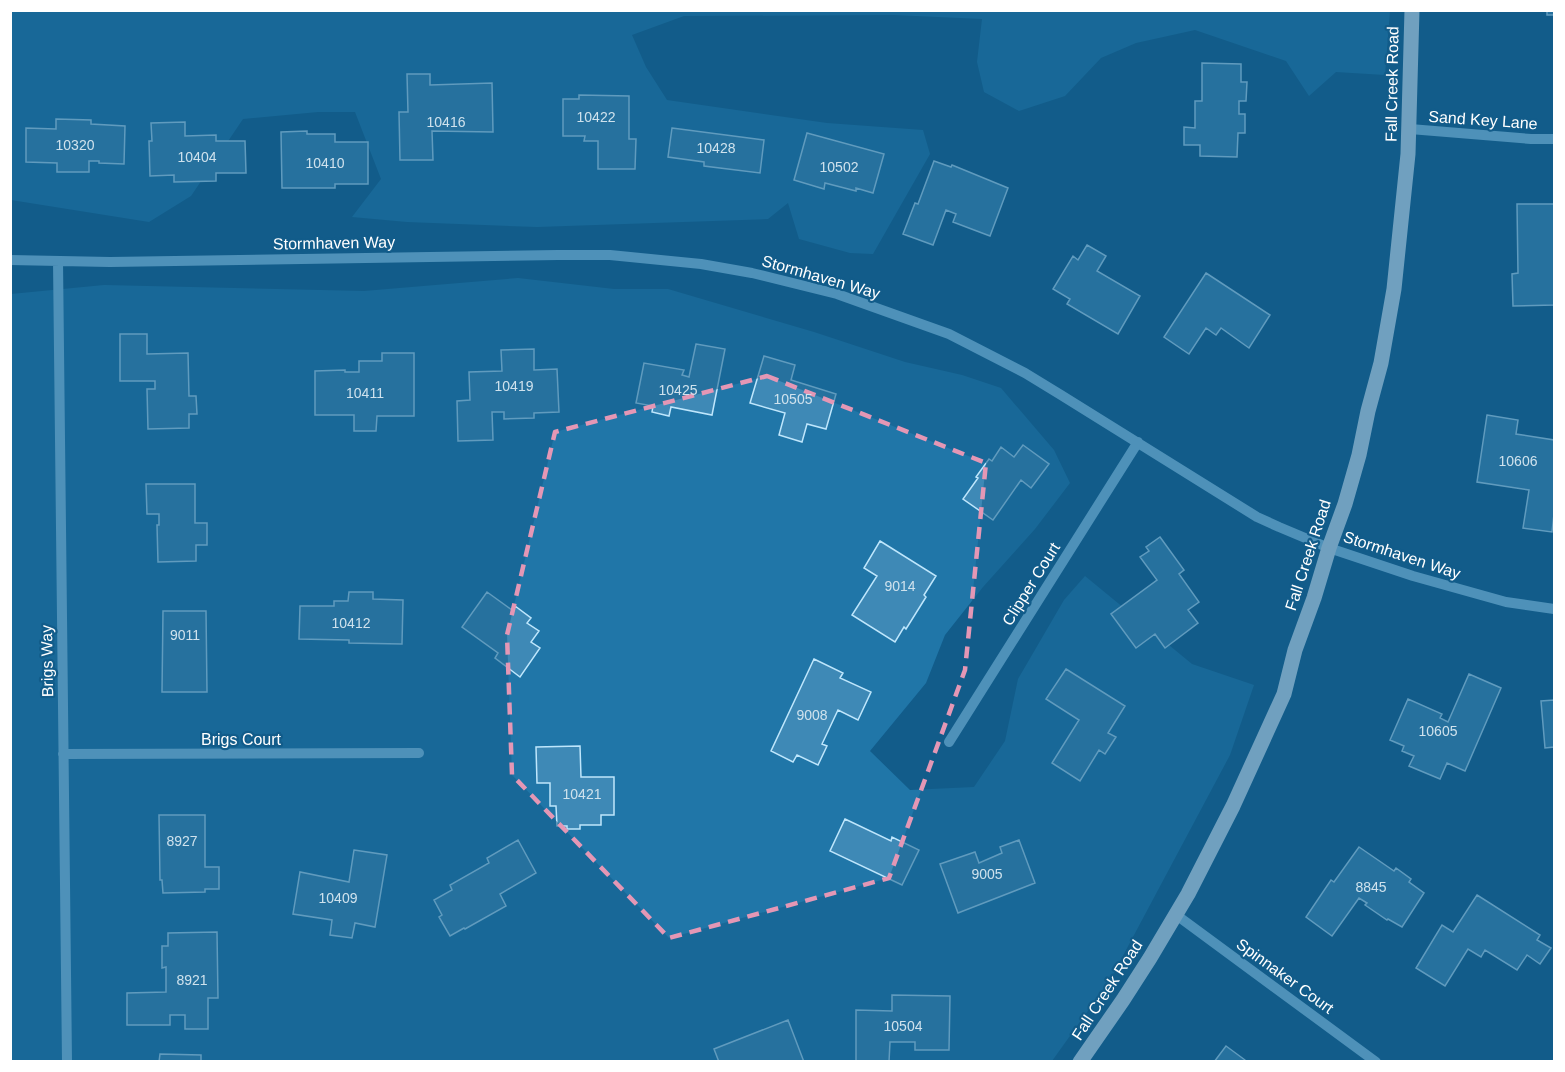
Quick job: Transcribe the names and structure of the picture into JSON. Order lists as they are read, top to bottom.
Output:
{
  "streets": {
    "main road": ["Fall Creek Road"],
    "street": [
      "Sand Key Lane",
      "Stormhaven Way",
      "Clipper Court",
      "Brigs Way",
      "Brigs Court",
      "Spinnaker Court"
    ]
  },
  "crossings": [
    ["Fall Creek Road", "Sand Key Lane"],
    ["Fall Creek Road", "Stormhaven Way"],
    ["Fall Creek Road", "Spinnaker Court"],
    ["Stormhaven Way", "Clipper Court"],
    ["Stormhaven Way", "Brigs Way"],
    ["Brigs Way", "Brigs Court"]
  ],
  "house_numbers": [
    "10422",
    "10416",
    "10320",
    "10428",
    "10404",
    "10410",
    "10502",
    "10419",
    "10425",
    "10411",
    "10505",
    "10606",
    "9014",
    "10412",
    "9011",
    "9008",
    "10605",
    "10421",
    "8927",
    "9005",
    "8845",
    "10409",
    "8921",
    "10504"
  ]
}
